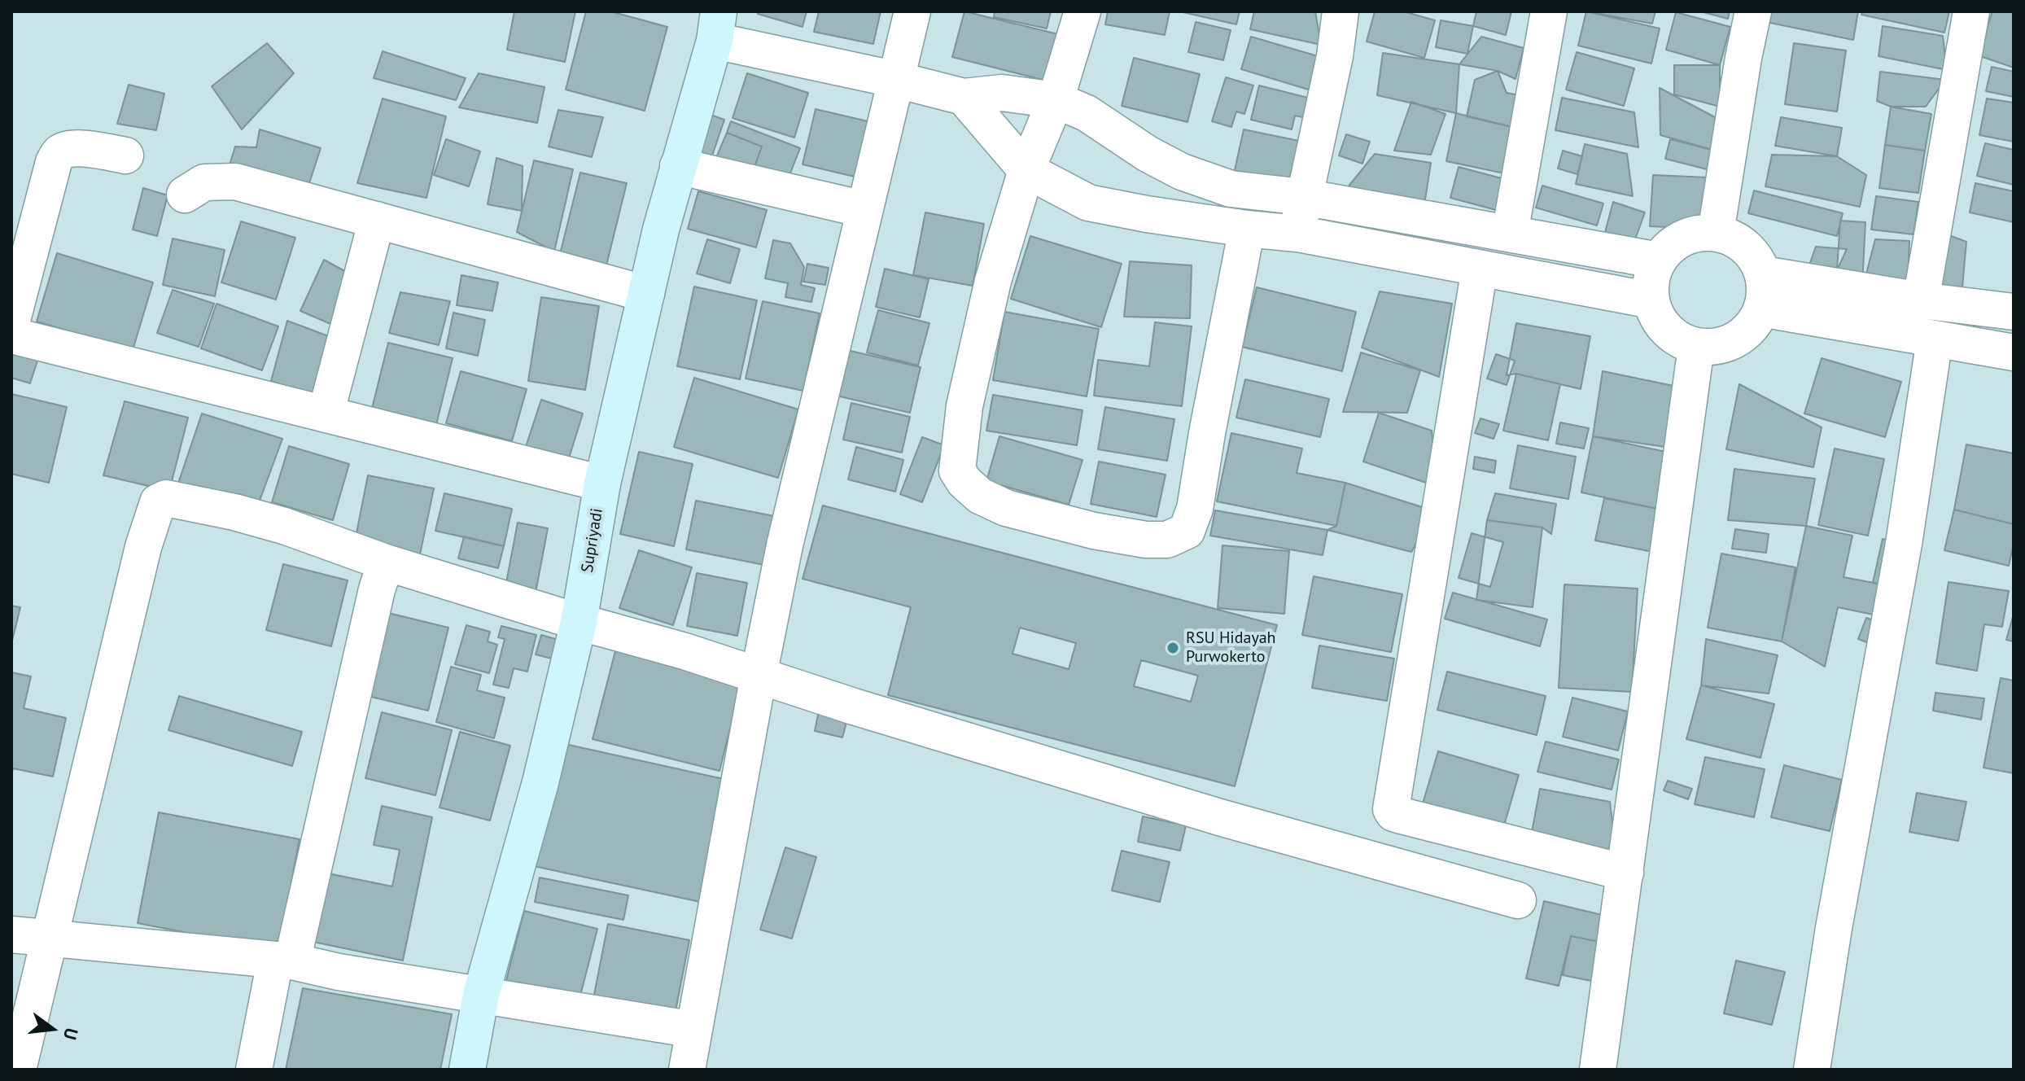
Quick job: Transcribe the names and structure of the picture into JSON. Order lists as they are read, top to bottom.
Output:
{
  "streets": {
    "main road": ["Supriyadi"]
  },
  "places": ["RSU Hidayah Purwokerto"],
  "north": "right"
}
